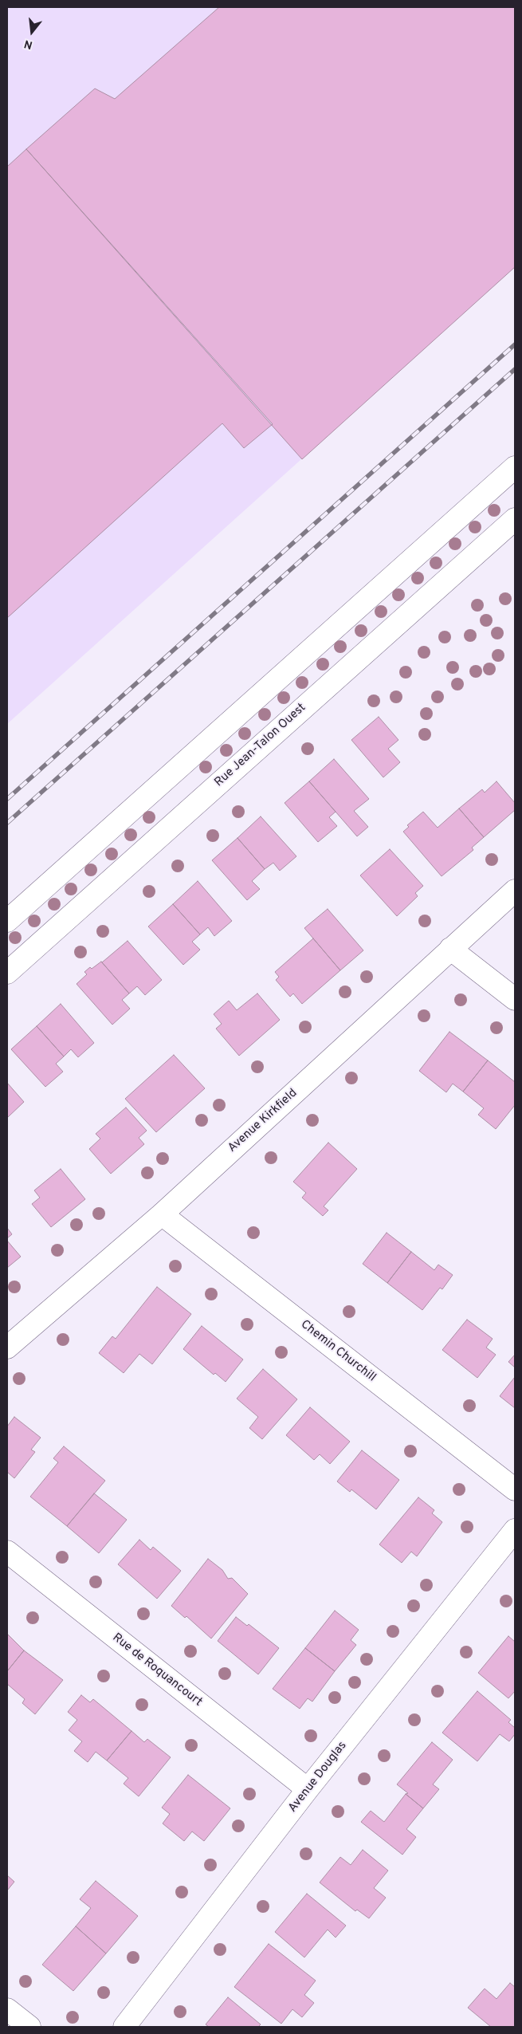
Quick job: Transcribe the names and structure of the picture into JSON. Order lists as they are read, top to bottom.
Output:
{
  "streets": {
    "street": [
      "Rue Jean-Talon Ouest",
      "Avenue Kirkfield",
      "Chemin Churchill",
      "Rue de Roquancourt",
      "Avenue Douglas"
    ]
  },
  "crossings": [
    ["Avenue Kirkfield", "Chemin Churchill"],
    ["Rue de Roquancourt", "Avenue Douglas"]
  ],
  "north": "bottom"
}
